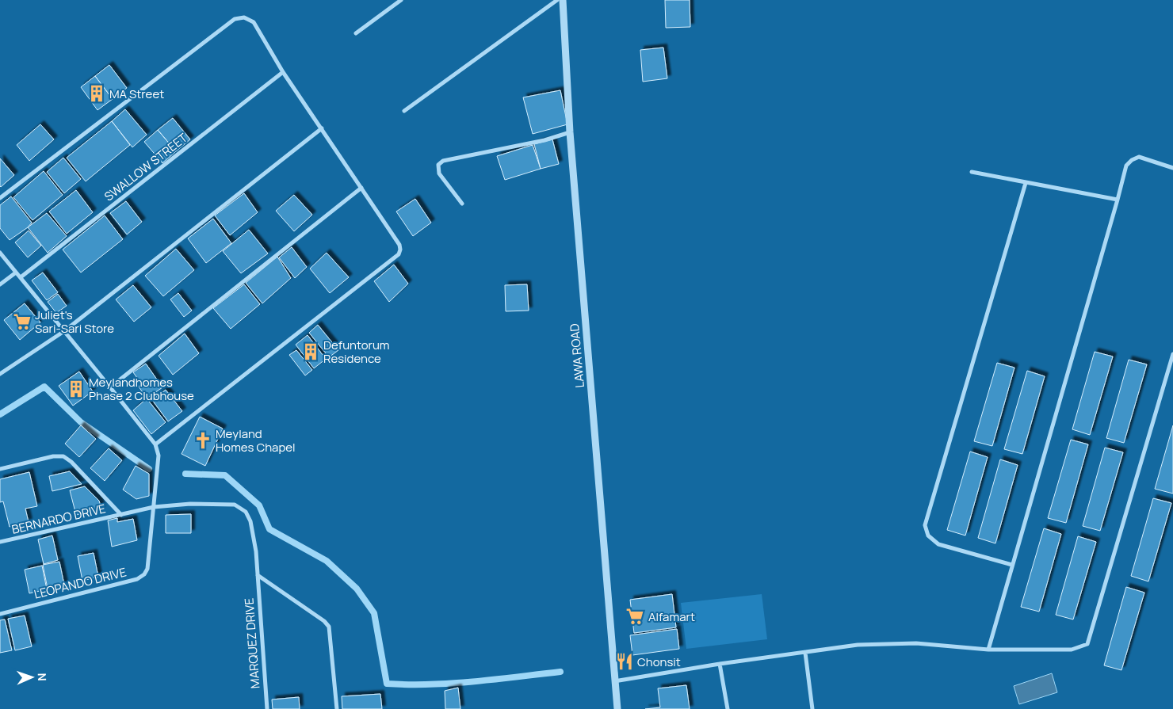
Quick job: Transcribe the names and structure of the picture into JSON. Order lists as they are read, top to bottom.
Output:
{
  "streets": {
    "street": [
      "SWALLOW STREET",
      "LAWA ROAD",
      "BERNARDO DRIVE",
      "LEOPANDO DRIVE",
      "MARQUEZ DRIVE"
    ]
  },
  "crossings": [
    ["BERNARDO DRIVE", "LEOPANDO DRIVE"],
    ["BERNARDO DRIVE", "MARQUEZ DRIVE"]
  ],
  "places": {
    "building": ["MA Street", "Defuntorum Residence", "Meylandhomes Phase 2 Clubhouse"],
    "supermarket": ["Juliet's Sari-Sari Store", "Alfamart"],
    "church": ["Meyland Homes Chapel"],
    "restaurant": ["Chonsit"]
  },
  "north": "right"
}
